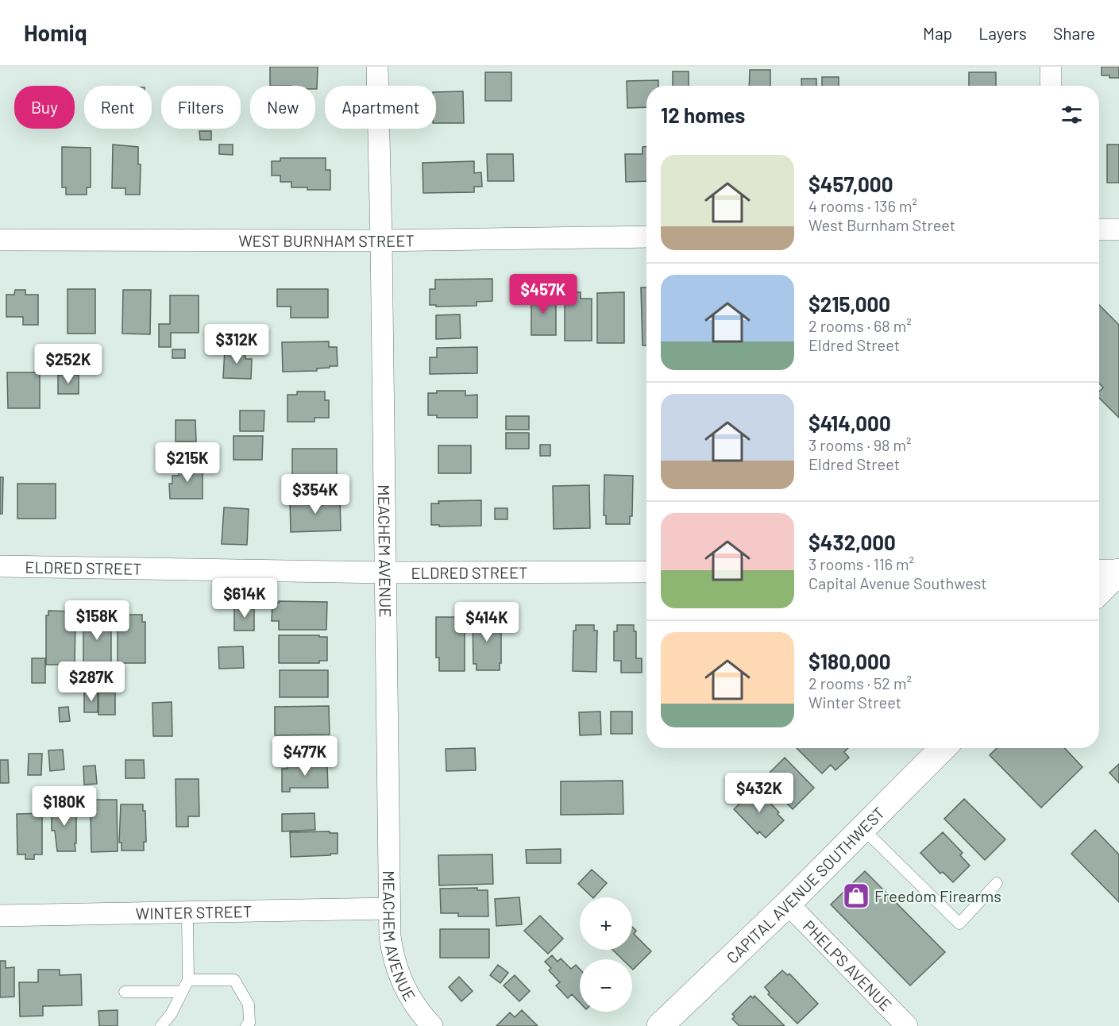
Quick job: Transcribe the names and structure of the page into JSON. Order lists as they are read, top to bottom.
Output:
{
  "streets": {
    "main road": ["CAPITAL AVENUE SOUTHWEST"],
    "street": [
      "WEST BURNHAM STREET",
      "MEACHEM AVENUE",
      "ELDRED STREET",
      "WINTER STREET",
      "PHELPS AVENUE"
    ]
  },
  "crossings": [
    ["WEST BURNHAM STREET", "MEACHEM AVENUE"],
    ["MEACHEM AVENUE", "ELDRED STREET"],
    ["MEACHEM AVENUE", "WINTER STREET"],
    ["CAPITAL AVENUE SOUTHWEST", "PHELPS AVENUE"]
  ],
  "places": {
    "shop": ["Freedom Firearms"]
  },
  "page": {
    "header": "Homiq",
    "nav": ["Map", "Layers", "Share"],
    "chip": [
      "Buy",
      "Rent",
      "Filters",
      "New",
      "Apartment"
    ],
    "heading": "12 homes",
    "list": [
      {
        "name": "$457,000",
        "note": "4 rooms · 136 m² · West Burnham Street"
      },
      {
        "name": "$215,000",
        "note": "2 rooms · 68 m² · Eldred Street"
      },
      {
        "name": "$414,000",
        "note": "3 rooms · 98 m² · Eldred Street"
      },
      {
        "name": "$432,000",
        "note": "3 rooms · 116 m² · Capital Avenue Southwest"
      },
      {
        "name": "$180,000",
        "note": "2 rooms · 52 m² · Winter Street"
      }
    ],
    "price": [
      "$457K",
      "$312K",
      "$252K",
      "$215K",
      "$354K",
      "$614K",
      "$158K",
      "$414K",
      "$287K",
      "$477K",
      "$432K",
      "$180K"
    ],
    "map_buttons": ["+", "−"]
  }
}
